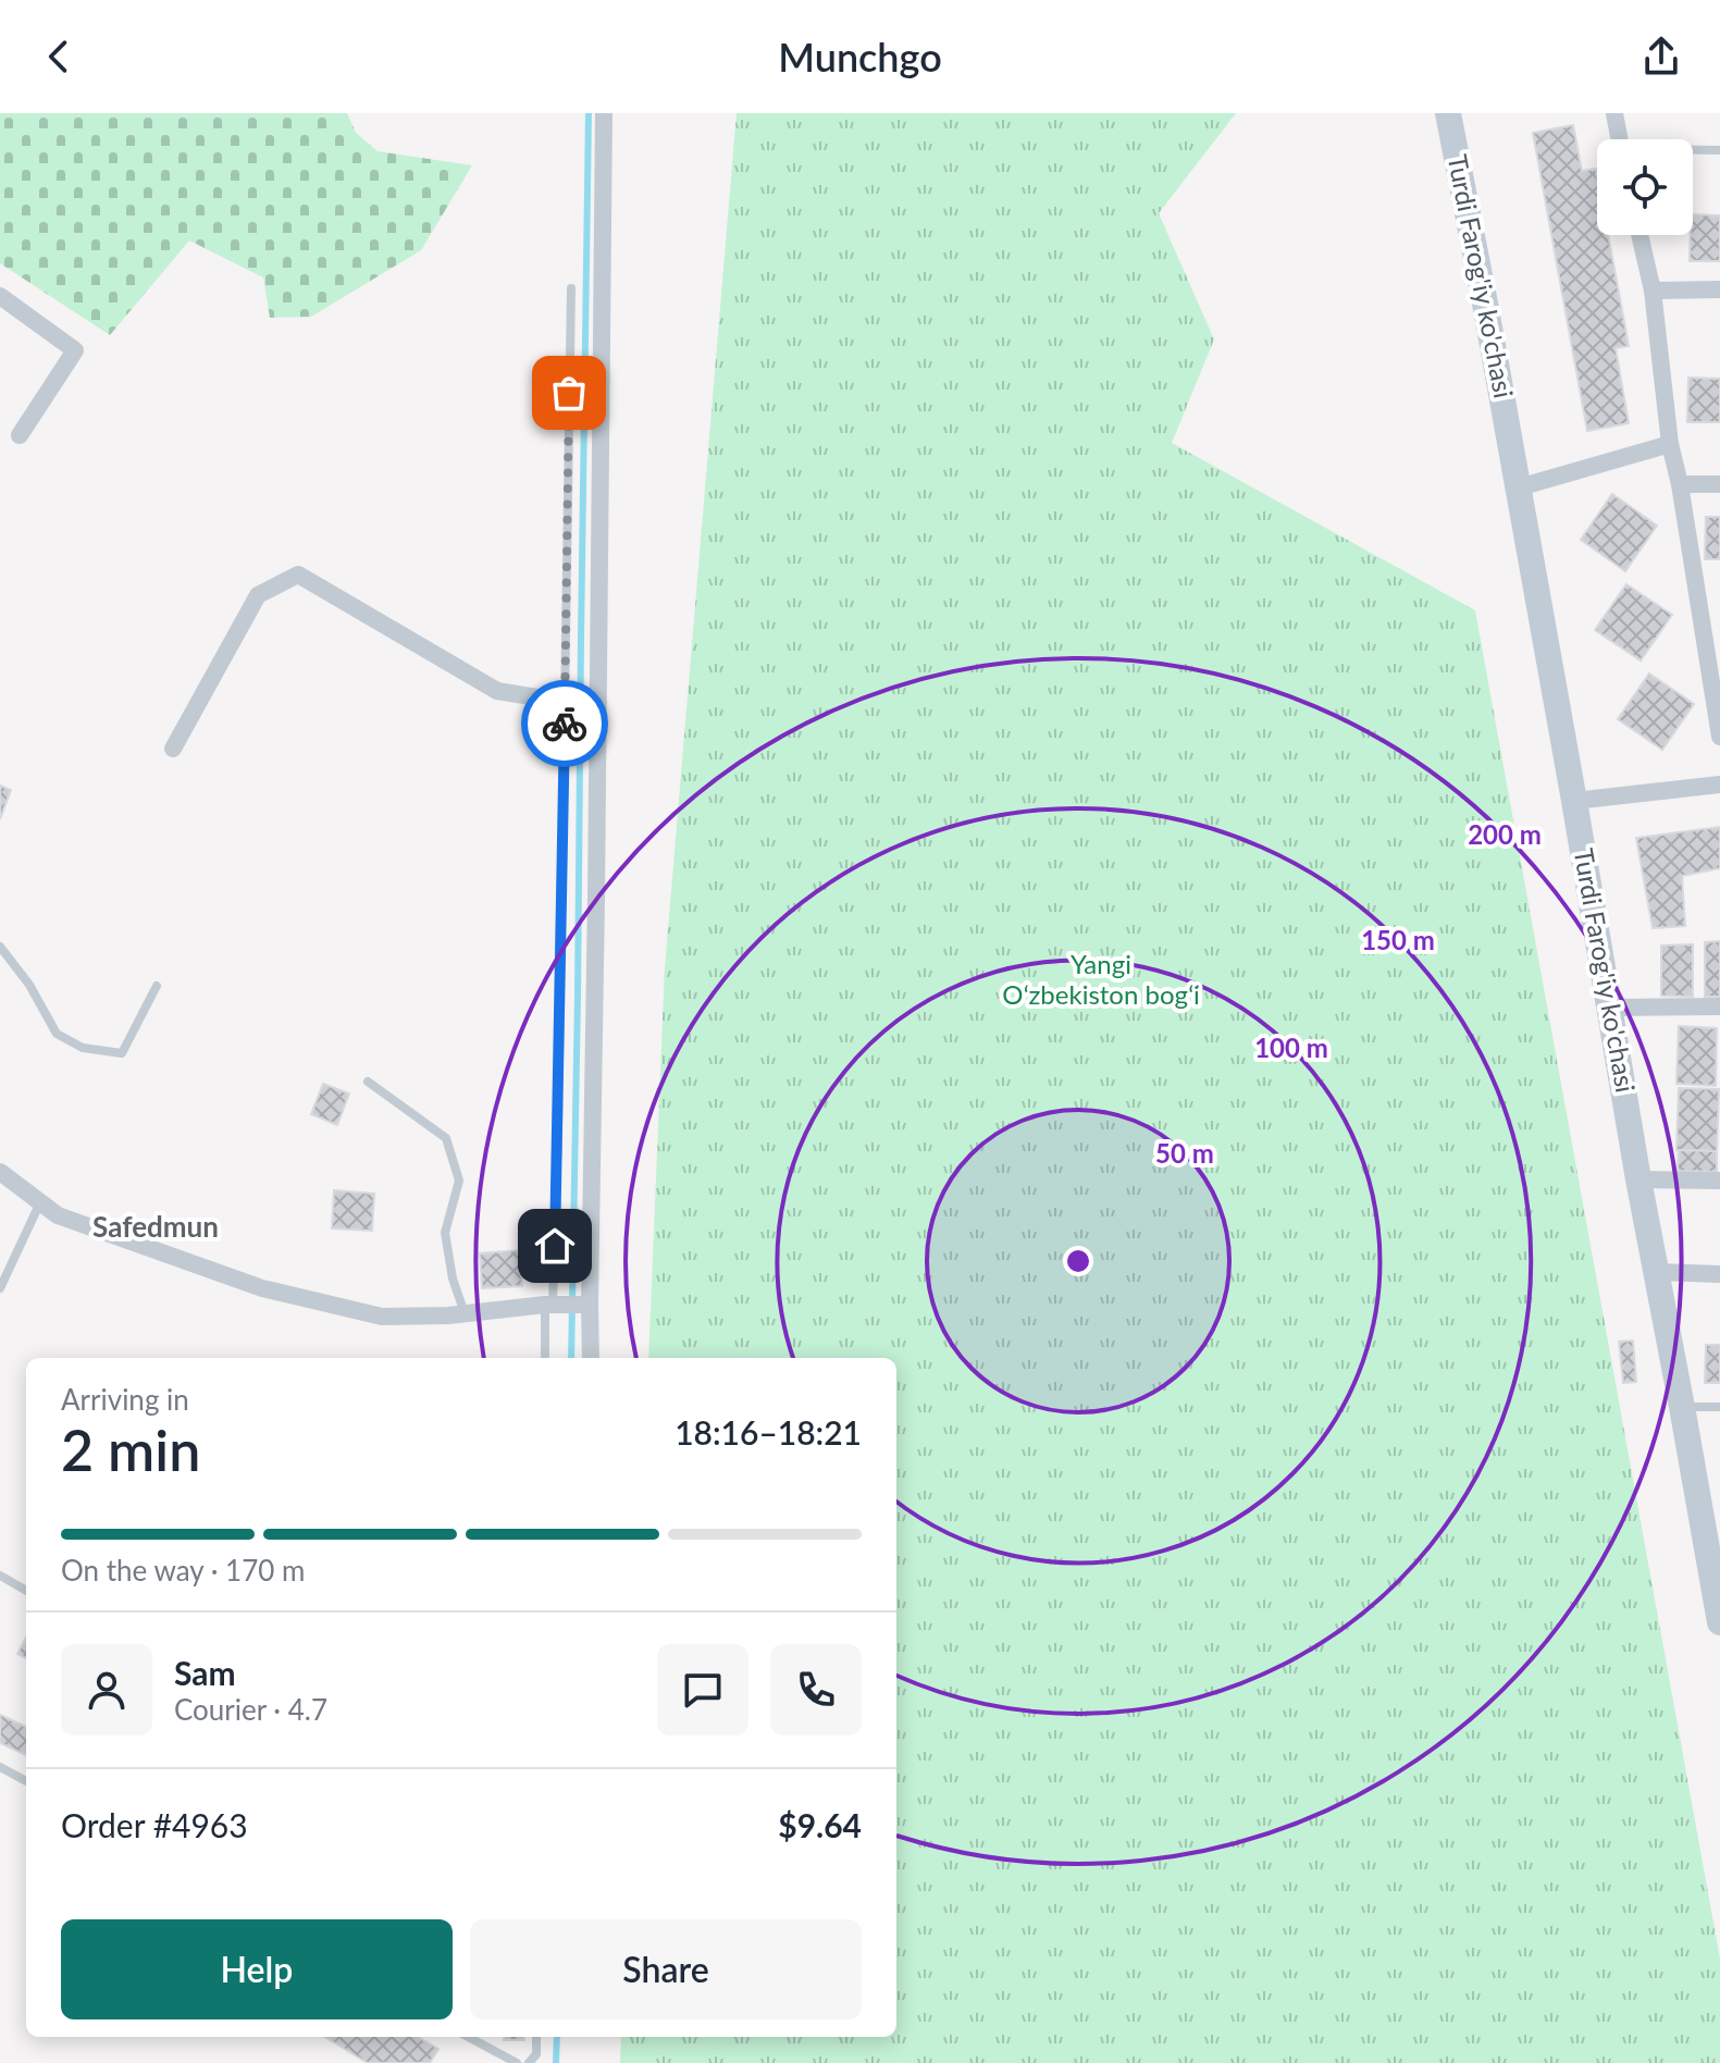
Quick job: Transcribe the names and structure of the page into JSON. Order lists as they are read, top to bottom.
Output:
{
  "streets": {
    "main road": ["Turdi Farog'iy ko'chasi"]
  },
  "districts": ["Safedmun"],
  "parks": ["Yangi Oʻzbekiston bogʻi"],
  "page": {
    "header": "Munchgo",
    "heading": ["2 min", "Arriving in", "18:16–18:21"],
    "panel": [
      "Sam",
      "Courier · 4.7",
      "Order #4963",
      "$9.64"
    ],
    "bar": "On the way · 170 m",
    "buttons": ["Help", "Share"]
  },
  "rings": [
    "200 m",
    "150 m",
    "100 m",
    "50 m"
  ]
}
